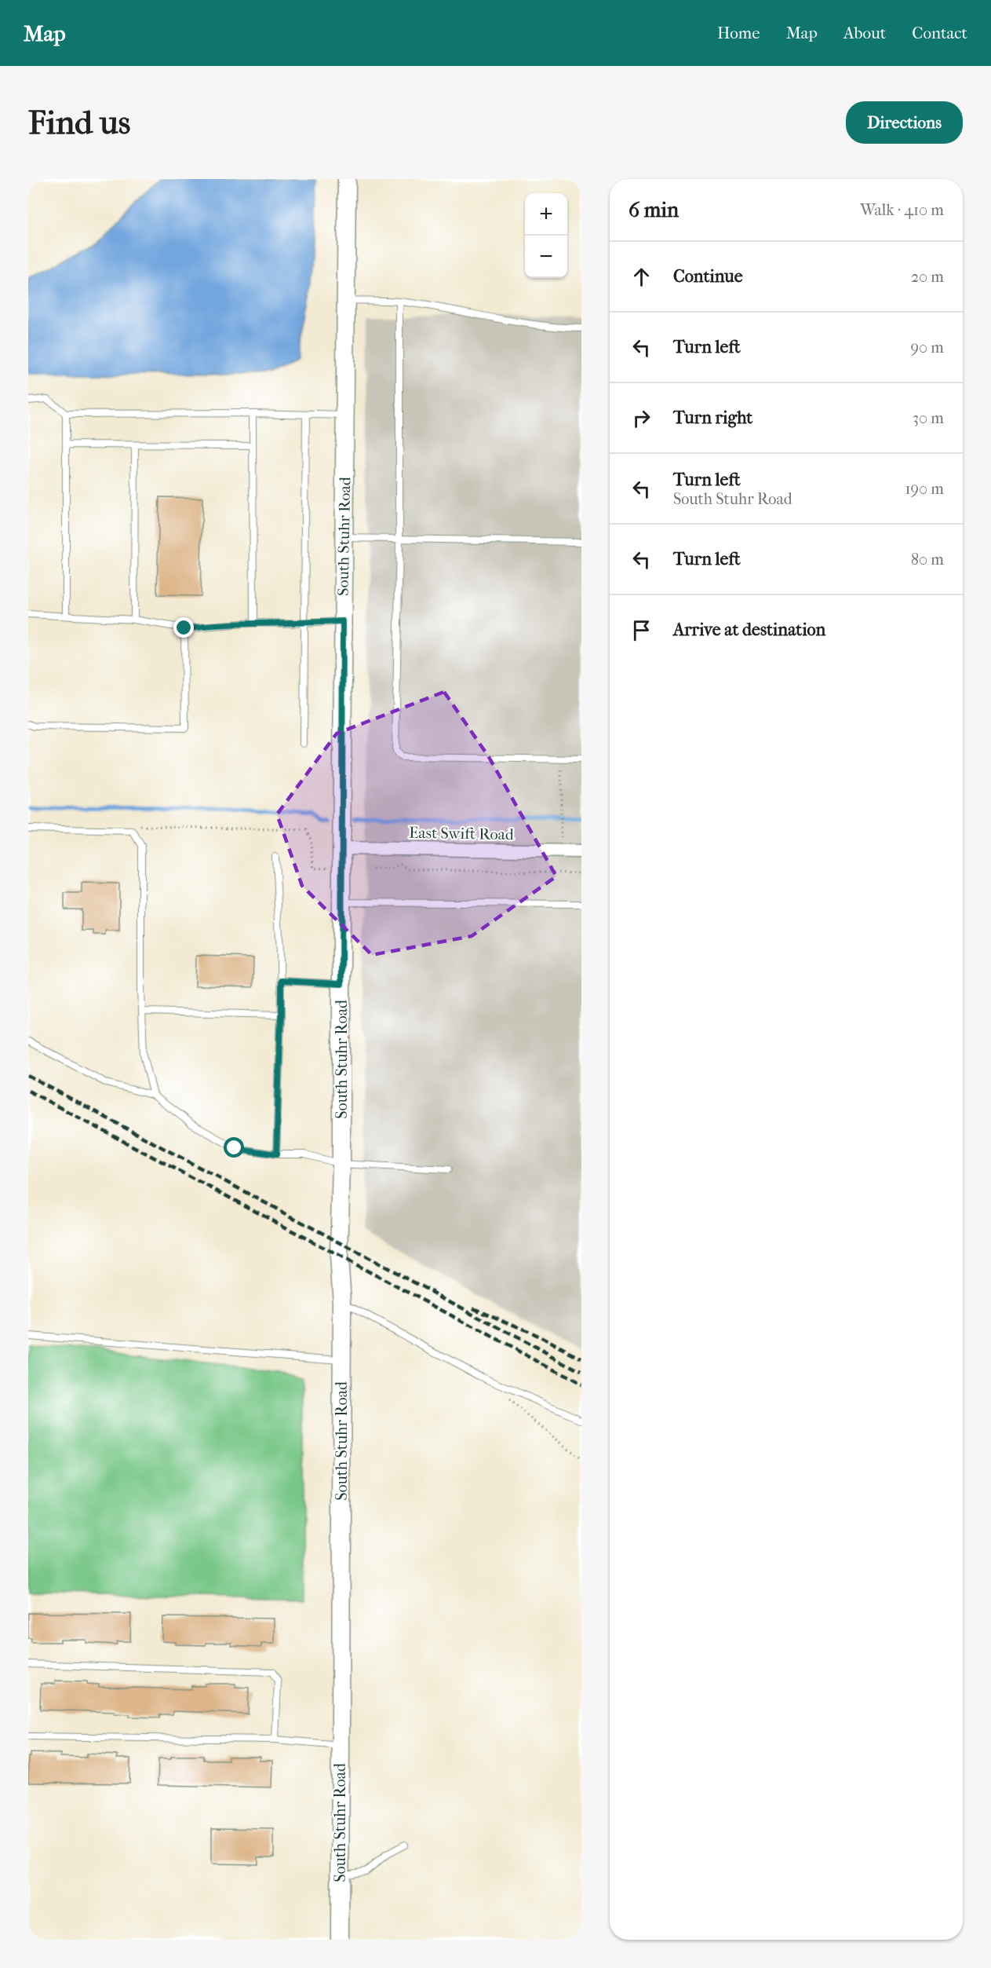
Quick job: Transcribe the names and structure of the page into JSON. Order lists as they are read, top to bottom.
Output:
{
  "streets": {
    "main road": ["South Stuhr Road"],
    "street": ["East Swift Road"]
  },
  "crossings": [
    ["South Stuhr Road", "East Swift Road"]
  ],
  "page": {
    "header": "Map",
    "nav": [
      "Home",
      "Map",
      "About",
      "Contact"
    ],
    "buttons": "Directions",
    "title": "Find us",
    "heading": ["6 min", "Walk · 410 m"],
    "map_buttons": ["+", "−"],
    "list": [
      ["Continue", "20 m"],
      ["Turn left", "90 m"],
      ["Turn right", "30 m"],
      ["Turn left", "South Stuhr Road", "190 m"],
      ["Turn left", "80 m"],
      "Arrive at destination"
    ]
  }
}
